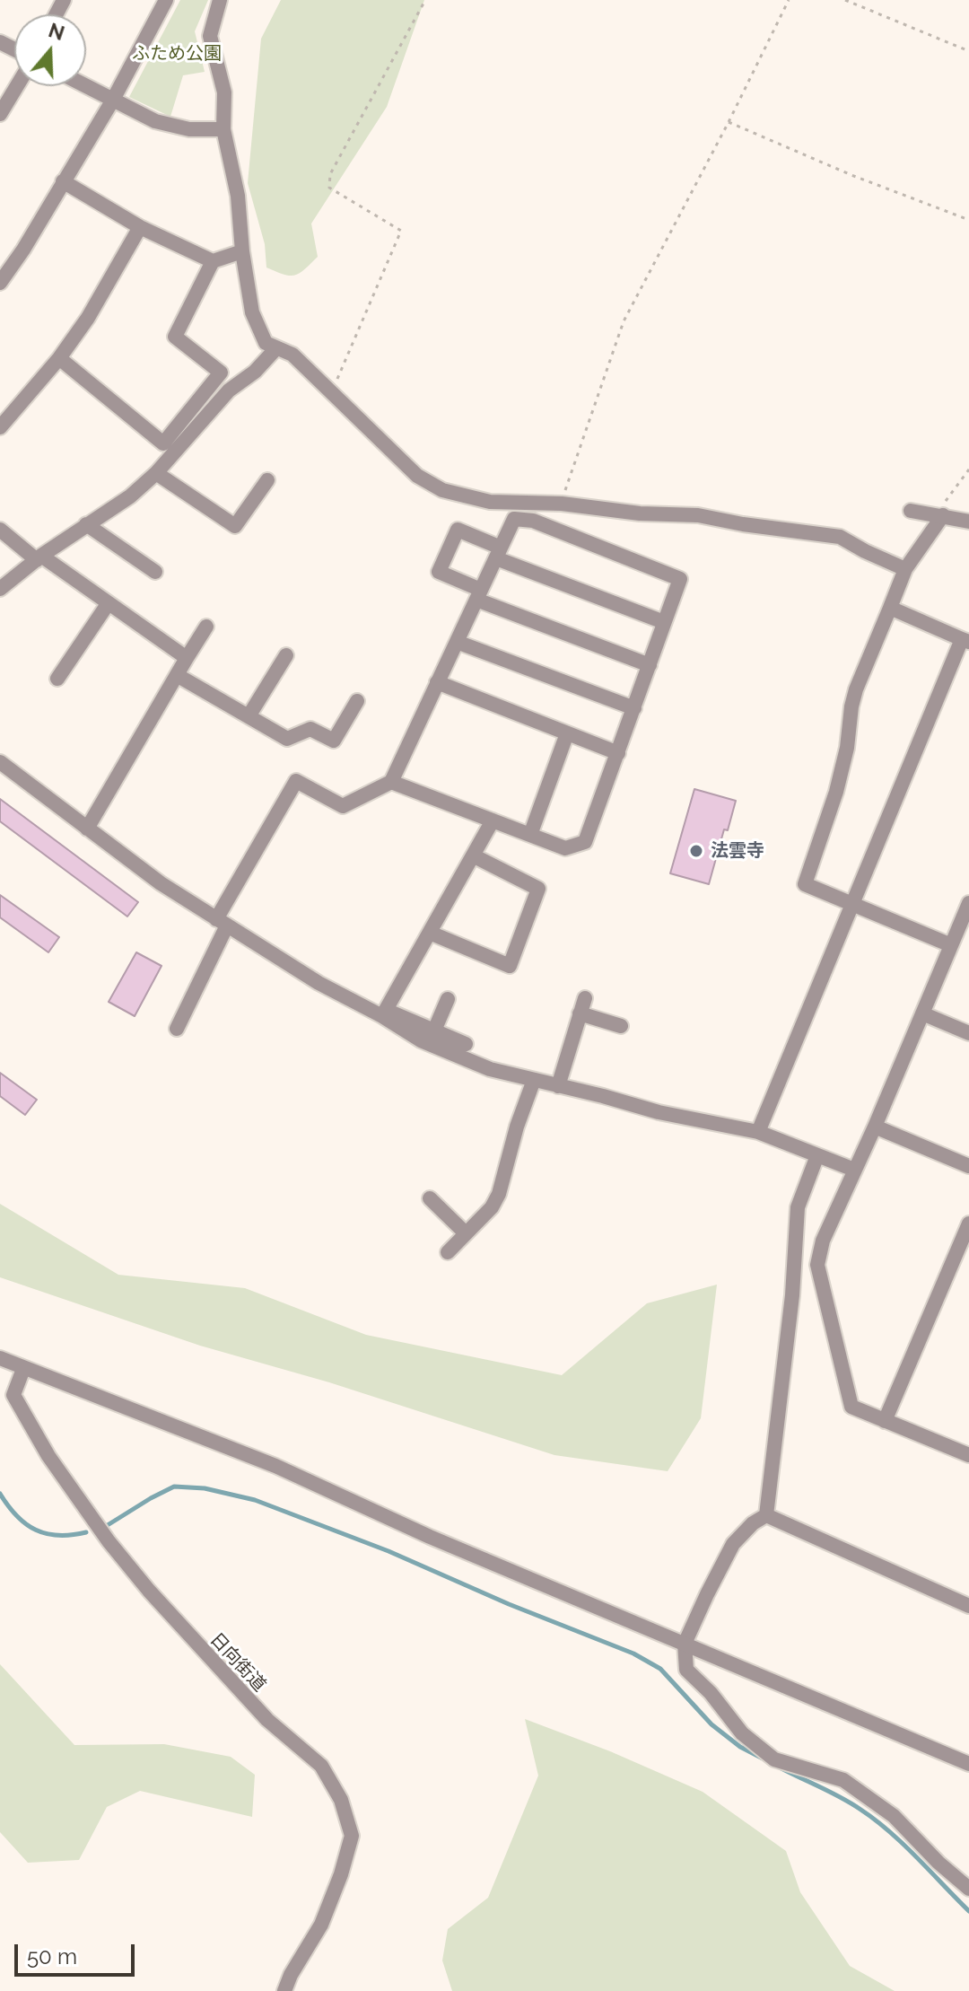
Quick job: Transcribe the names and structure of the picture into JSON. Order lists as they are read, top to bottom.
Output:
{
  "streets": {
    "street": ["日向街道"]
  },
  "parks": ["ふため公園"],
  "places": ["法雲寺"],
  "scale_bar": "50 m",
  "north": "top"
}
